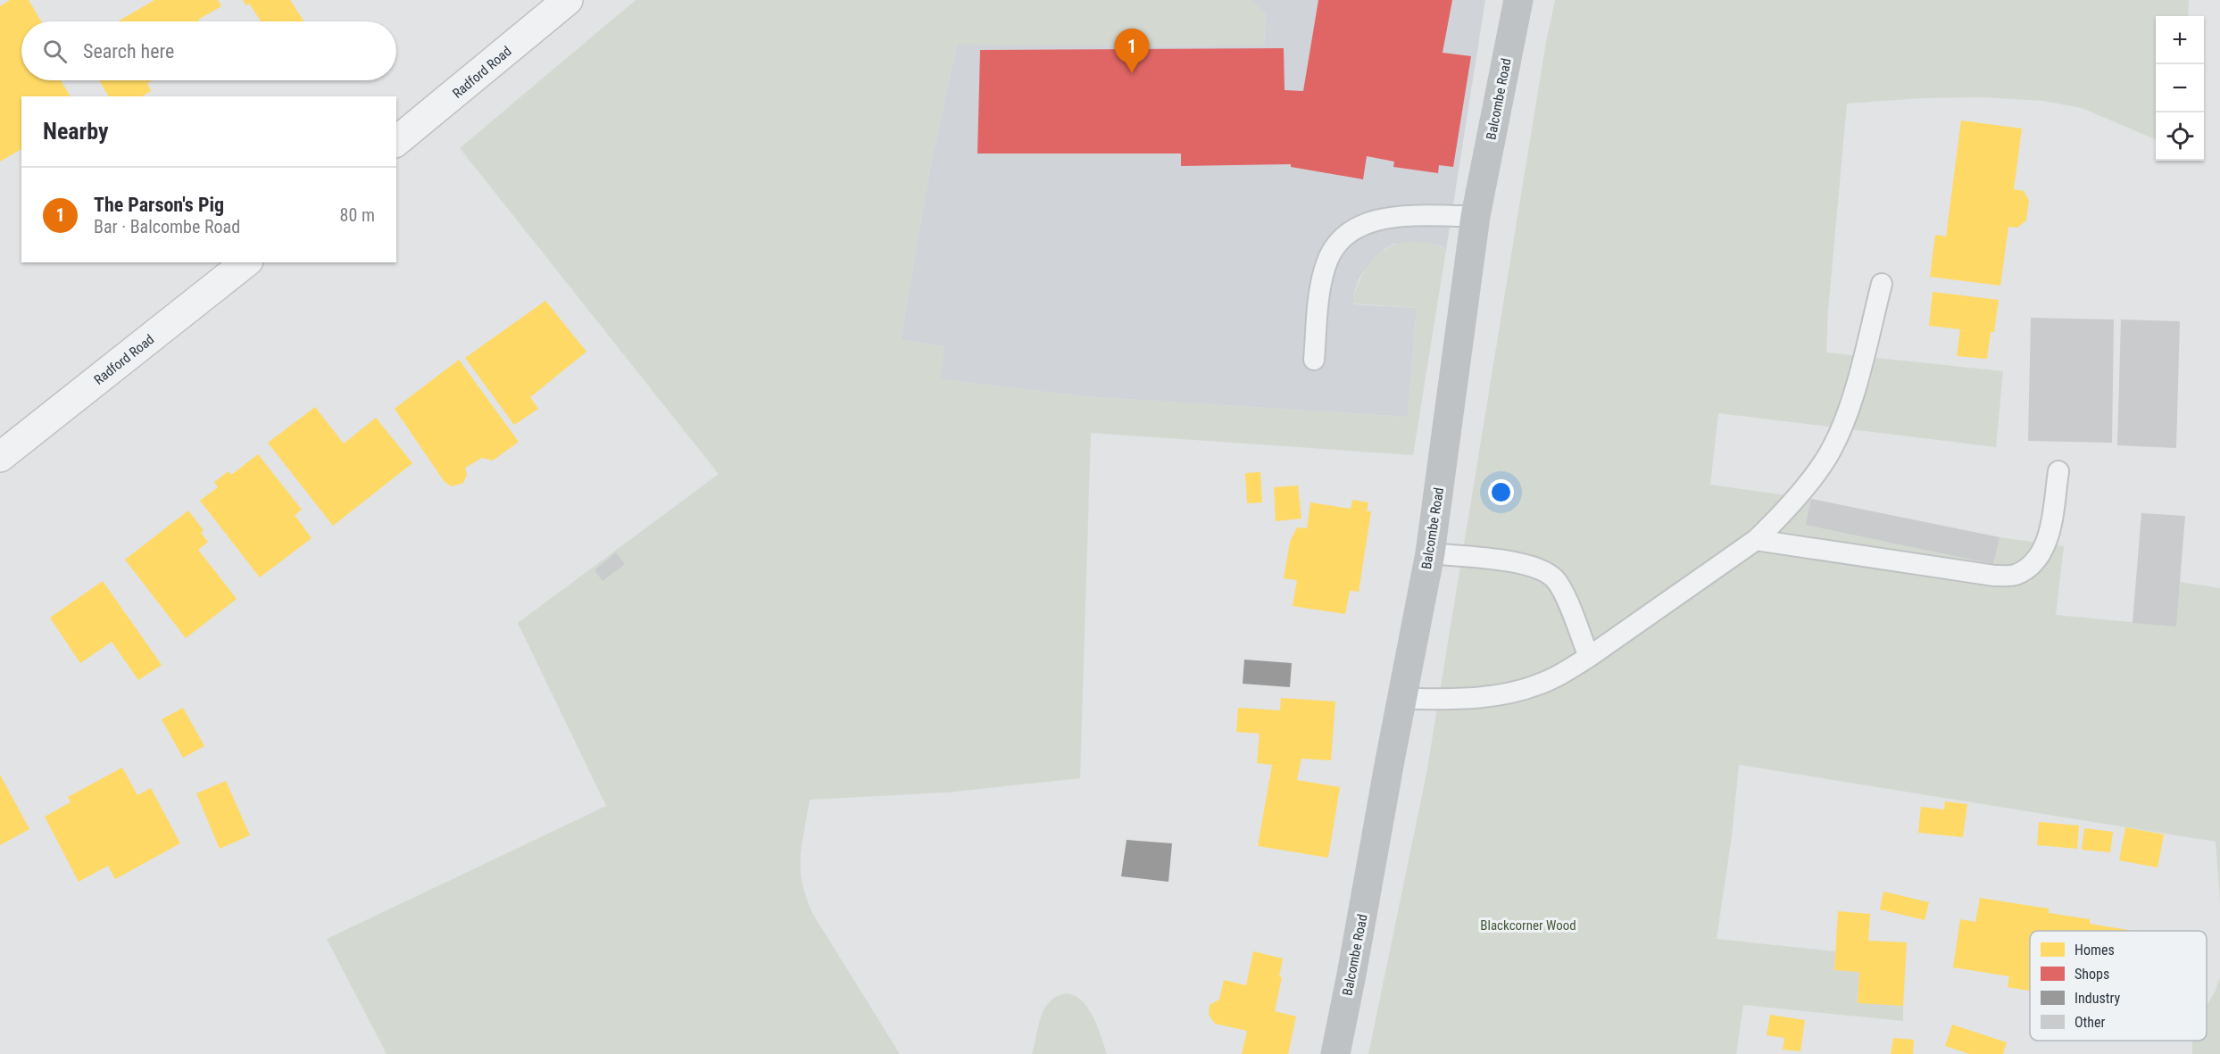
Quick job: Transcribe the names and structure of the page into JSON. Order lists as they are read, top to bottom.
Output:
{
  "streets": {
    "main road": ["Balcombe Road"],
    "street": ["Radford Road"]
  },
  "parks": ["Blackcorner Wood"],
  "legend": [
    "Homes",
    "Shops",
    "Industry",
    "Other"
  ],
  "page": {
    "map_buttons": ["+", "−"],
    "search": "Search here",
    "pins": "1",
    "heading": "Nearby",
    "list": [
      {
        "mark": "1",
        "name": "The Parson's Pig",
        "note": "Bar · Balcombe Road",
        "value": "80 m"
      }
    ]
  }
}
